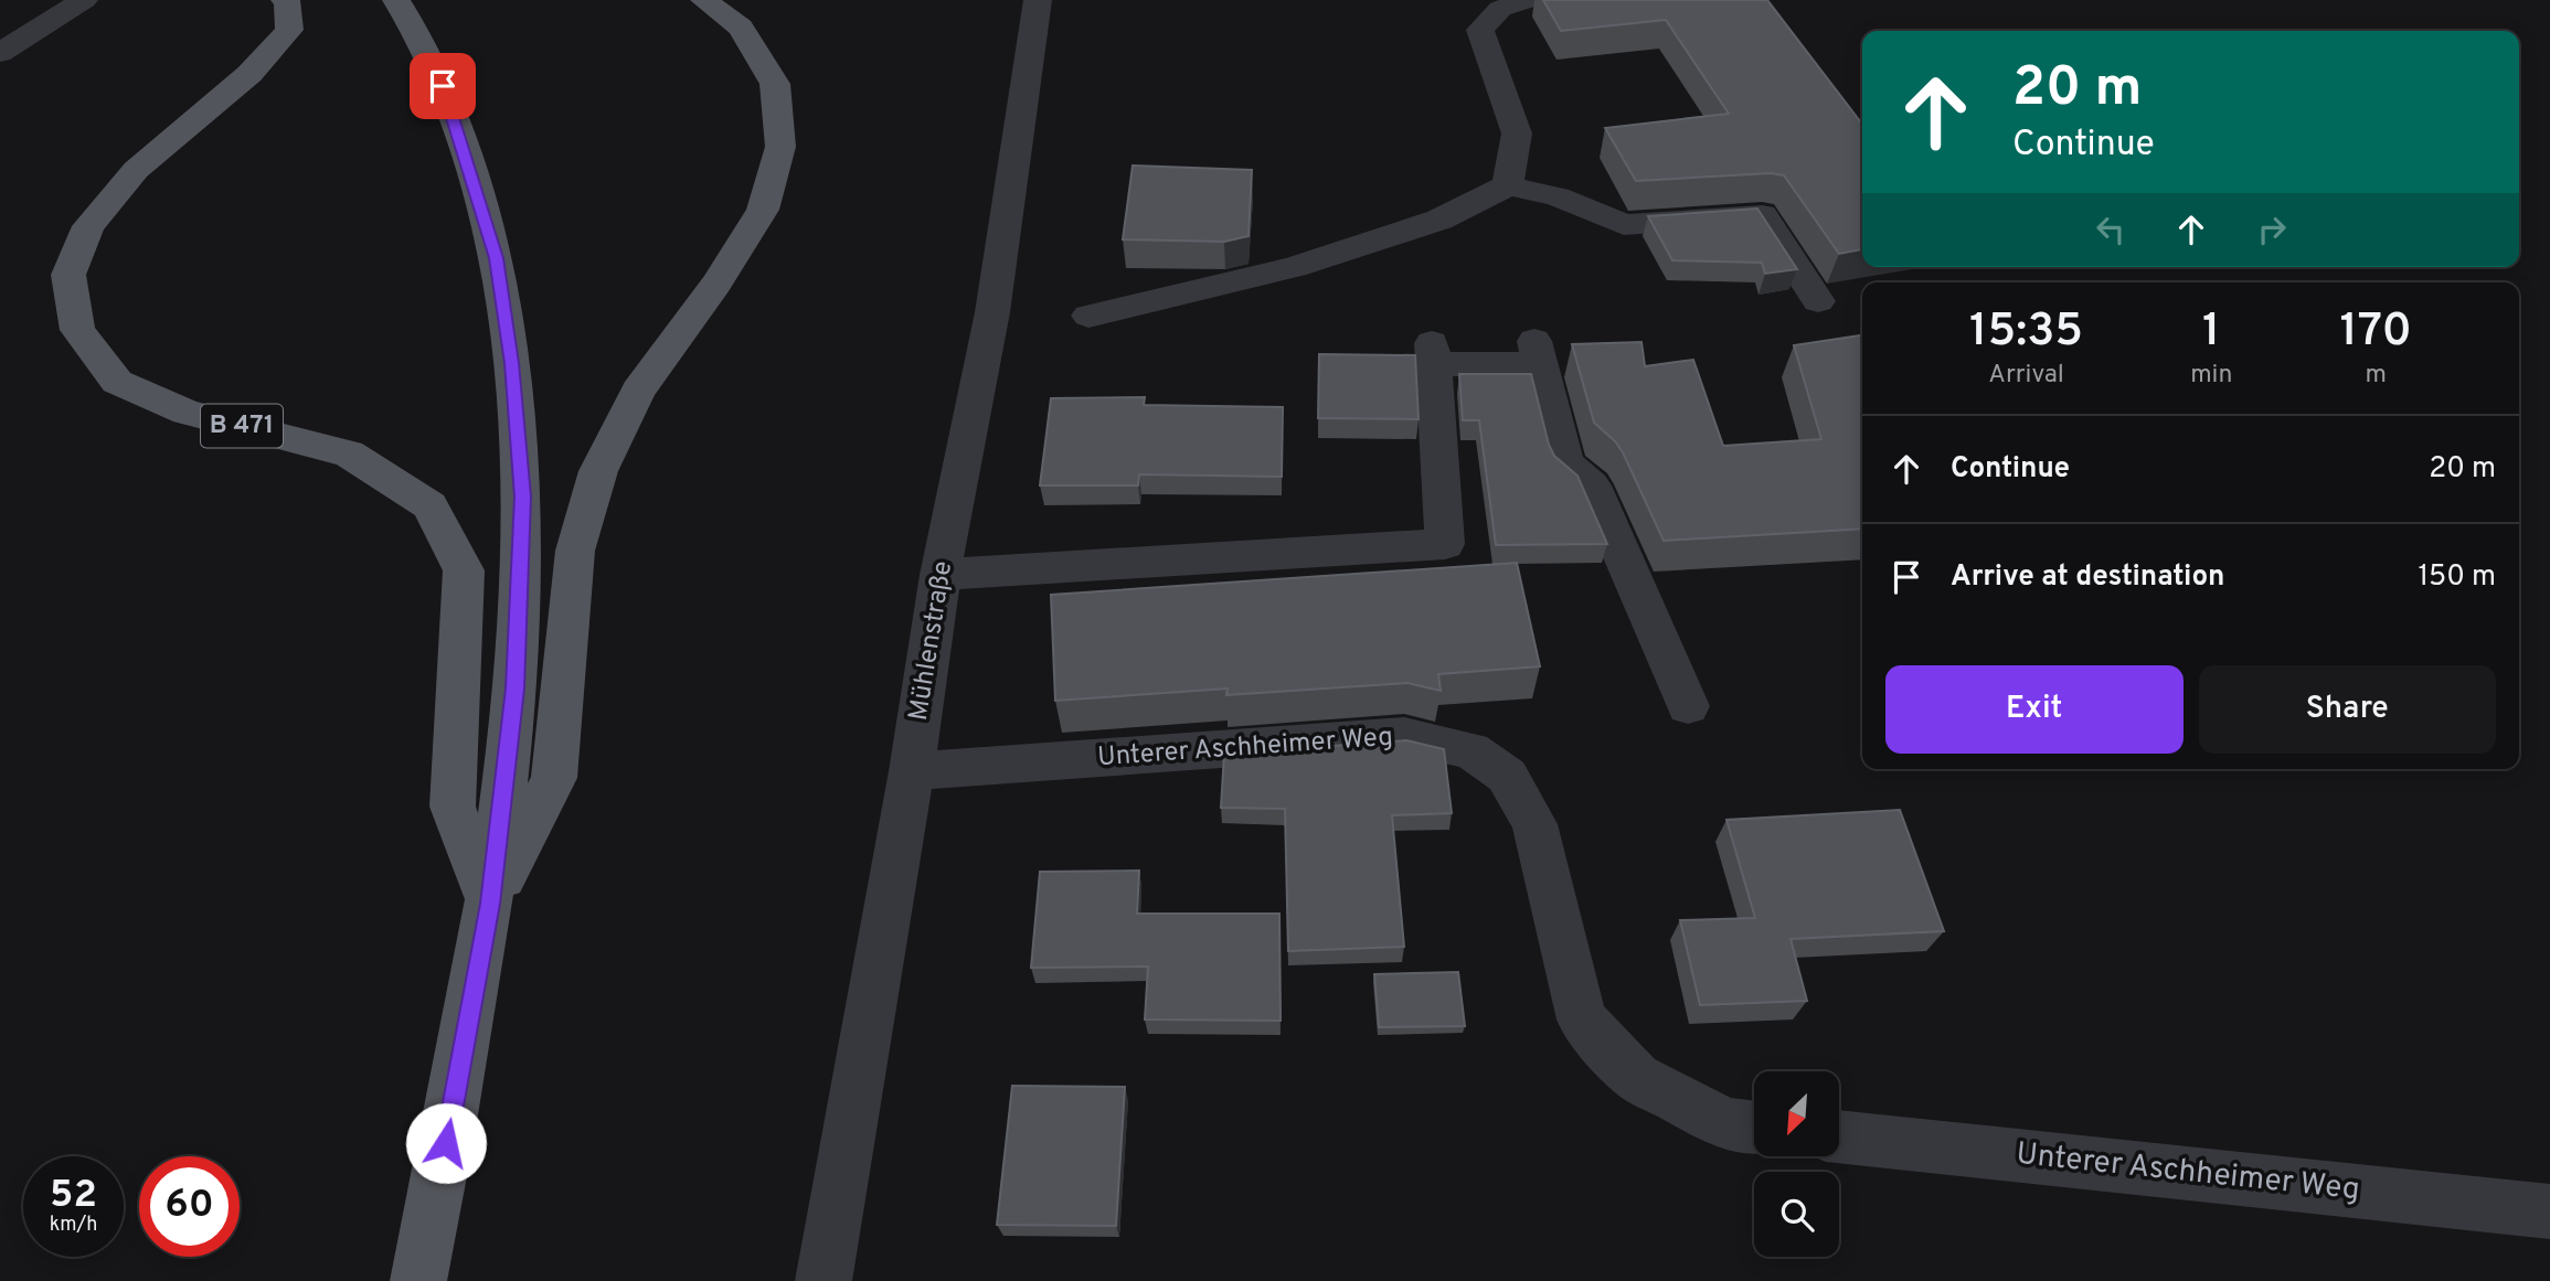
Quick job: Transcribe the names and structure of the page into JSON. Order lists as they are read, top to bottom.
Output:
{
  "streets": {
    "main road": ["B 471"],
    "street": ["Mühlenstraße", "Unterer Aschheimer Weg"]
  },
  "crossings": [
    ["Mühlenstraße", "Unterer Aschheimer Weg"]
  ],
  "north": "bottom left",
  "page": {
    "turn": ["20 m", "Continue"],
    "eta": [
      "15:35",
      "Arrival",
      "1",
      "min",
      "170",
      "m"
    ],
    "list": [
      {
        "name": "Continue",
        "value": "20 m"
      },
      {
        "name": "Arrive at destination",
        "value": "150 m"
      }
    ],
    "buttons": ["Exit", "Share"],
    "speed": "52 km/h",
    "limit": "60"
  }
}
